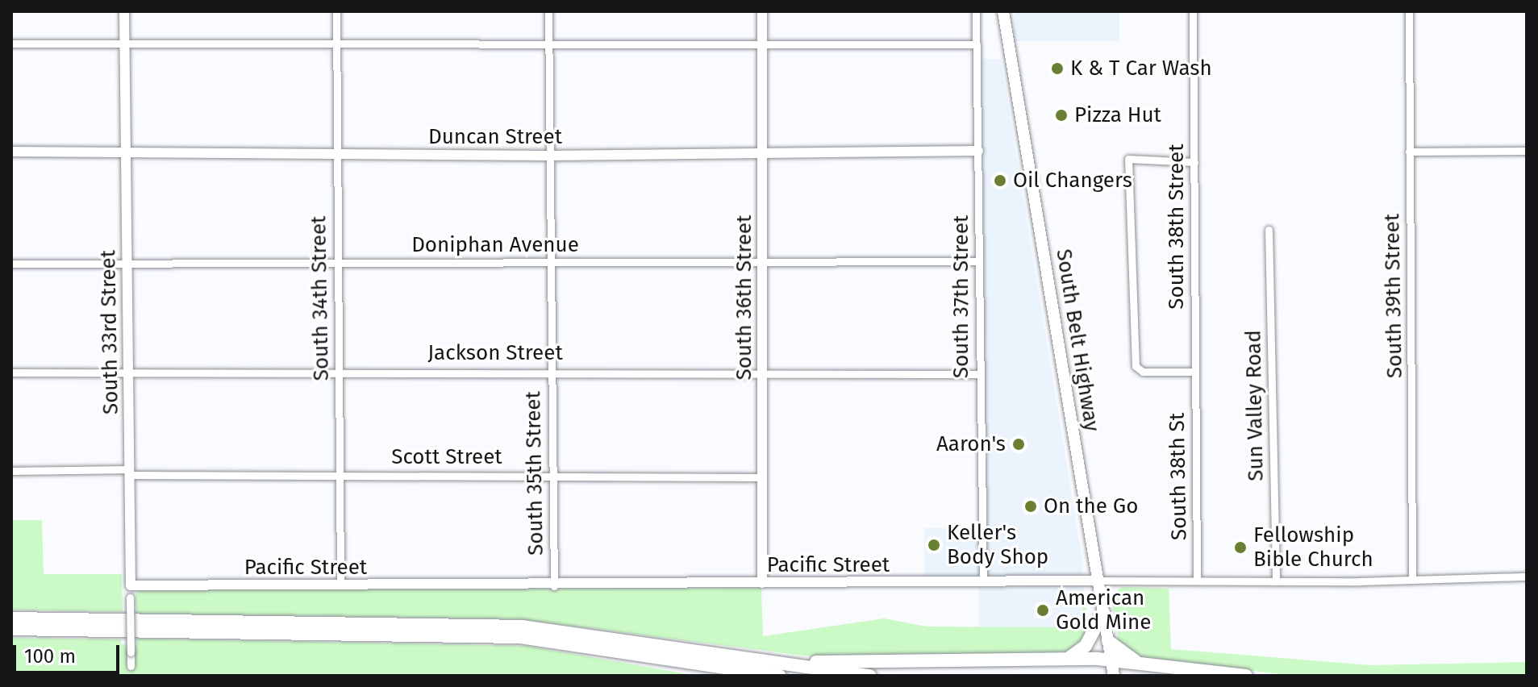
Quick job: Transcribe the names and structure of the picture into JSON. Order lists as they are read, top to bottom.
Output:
{
  "streets": {
    "main road": ["South Belt Highway"],
    "street": [
      "Duncan Street",
      "South 38th Street",
      "Doniphan Avenue",
      "South 39th Street",
      "South 37th Street",
      "South 36th Street",
      "South 34th Street",
      "South 33rd Street",
      "Jackson Street",
      "Sun Valley Road",
      "Scott Street",
      "South 35th Street",
      "South 38th St",
      "Pacific Street"
    ]
  },
  "crossings": [
    ["Duncan Street", "South 37th Street"],
    ["Duncan Street", "South 36th Street"],
    ["Duncan Street", "South 34th Street"],
    ["Duncan Street", "South 33rd Street"],
    ["Duncan Street", "South 35th Street"],
    ["South 38th Street", "South 38th St"],
    ["Doniphan Avenue", "South 37th Street"],
    ["Doniphan Avenue", "South 36th Street"],
    ["Doniphan Avenue", "South 34th Street"],
    ["Doniphan Avenue", "South 33rd Street"],
    ["Doniphan Avenue", "South 35th Street"],
    ["South 39th Street", "Pacific Street"],
    ["South 37th Street", "Jackson Street"],
    ["South 37th Street", "Pacific Street"],
    ["South 36th Street", "Jackson Street"],
    ["South 36th Street", "Scott Street"],
    ["South 36th Street", "Pacific Street"],
    ["South 34th Street", "Jackson Street"],
    ["South 34th Street", "Scott Street"],
    ["South 34th Street", "Pacific Street"],
    ["South 33rd Street", "Jackson Street"],
    ["South 33rd Street", "Scott Street"],
    ["South 33rd Street", "Pacific Street"],
    ["South Belt Highway", "Pacific Street"],
    ["Jackson Street", "South 35th Street"],
    ["Sun Valley Road", "Pacific Street"],
    ["Scott Street", "South 35th Street"],
    ["South 35th Street", "Pacific Street"],
    ["South 38th St", "Pacific Street"]
  ],
  "places": [
    "K & T Car Wash",
    "Pizza Hut",
    "Oil Changers",
    "Aaron's",
    "On the Go",
    "Keller's Body Shop",
    "Fellowship Bible Church",
    "American Gold Mine"
  ],
  "scale_bar": "100 m"
}
